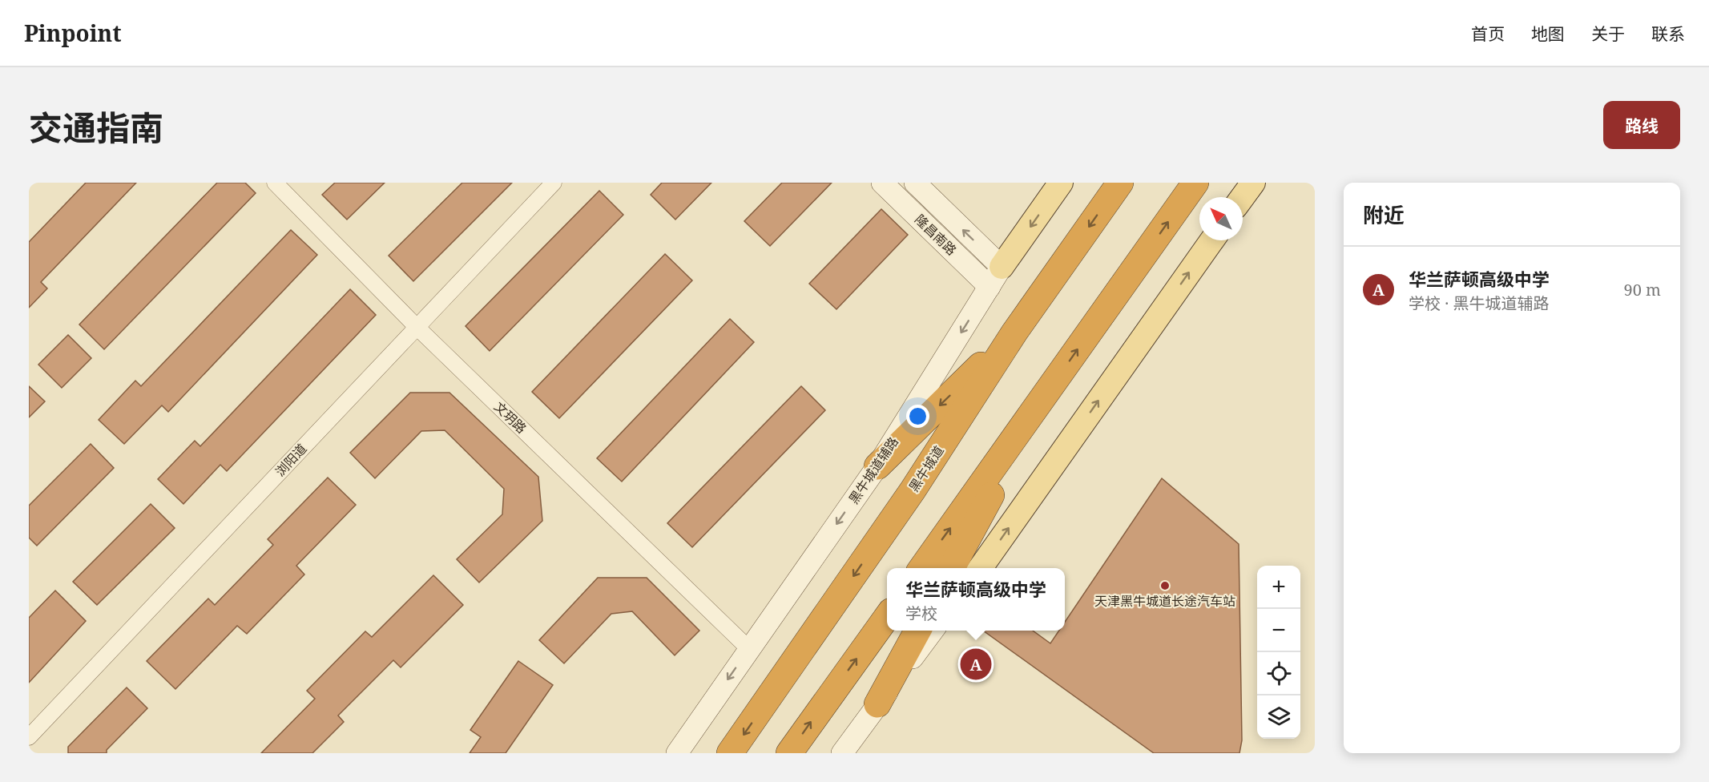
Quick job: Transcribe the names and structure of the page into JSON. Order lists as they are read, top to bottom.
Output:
{
  "streets": {
    "highway": ["黑牛城道"],
    "main road": ["隆昌南路", "黑牛城道辅路"],
    "street": ["文玥路", "浏阳道"]
  },
  "crossings": [
    ["隆昌南路", "黑牛城道辅路"],
    ["文玥路", "浏阳道"],
    ["文玥路", "黑牛城道辅路"]
  ],
  "places": ["天津黑牛城道长途汽车站"],
  "north": "top left",
  "page": {
    "header": "Pinpoint",
    "nav": [
      "首页",
      "地图",
      "关于",
      "联系"
    ],
    "title": "交通指南",
    "buttons": "路线",
    "heading": "附近",
    "list": [
      {
        "mark": "A",
        "name": "华兰萨顿高级中学",
        "note": "学校 · 黑牛城道辅路",
        "value": "90 m"
      }
    ],
    "map_buttons": ["+", "−"],
    "popup": ["华兰萨顿高级中学", "学校"],
    "pins": "A"
  }
}
